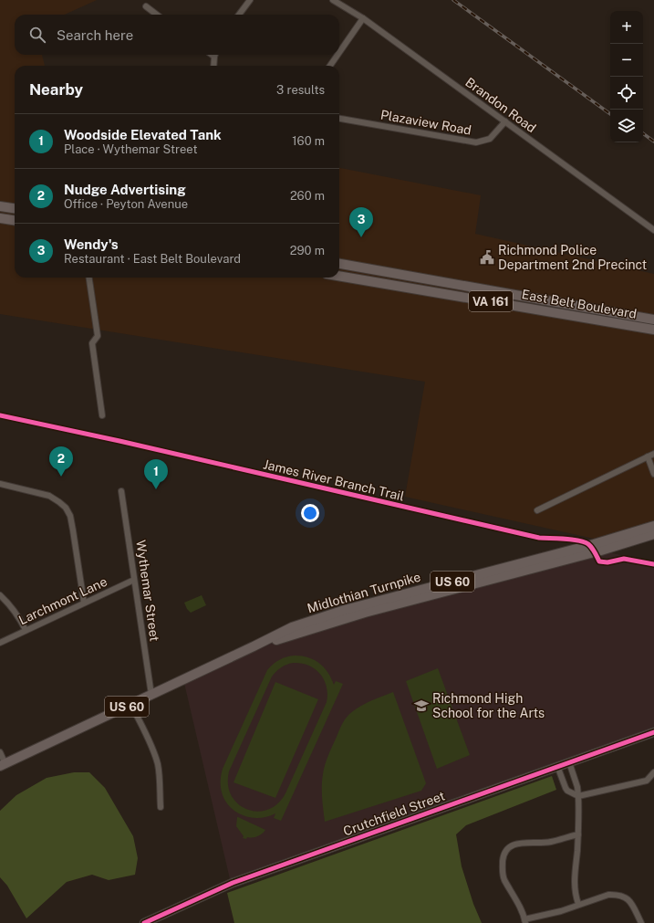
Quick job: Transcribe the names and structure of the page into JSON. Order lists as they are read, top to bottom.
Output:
{
  "streets": {
    "main road": [
      "VA 161",
      "East Belt Boulevard",
      "US 60",
      "Midlothian Turnpike"
    ],
    "street": [
      "Brandon Road",
      "Plazaview Road",
      "Wythemar Street",
      "Larchmont Lane",
      "Crutchfield Street"
    ],
    "cycle path": ["James River Branch Trail"]
  },
  "crossings": [
    ["Brandon Road", "Plazaview Road"],
    ["Wythemar Street", "Midlothian Turnpike"],
    ["Wythemar Street", "Larchmont Lane"]
  ],
  "places": {
    "public building": ["Richmond Police Department 2nd Precinct"],
    "school or university": ["Richmond High School for the Arts"]
  },
  "page": {
    "map_buttons": ["+", "−"],
    "search": "Search here",
    "heading": ["Nearby", "3 results"],
    "list": [
      {
        "mark": "1",
        "name": "Woodside Elevated Tank",
        "note": "Place · Wythemar Street",
        "value": "160 m"
      },
      {
        "mark": "2",
        "name": "Nudge Advertising",
        "note": "Office · Peyton Avenue",
        "value": "260 m"
      },
      {
        "mark": "3",
        "name": "Wendy's",
        "note": "Restaurant · East Belt Boulevard",
        "value": "290 m"
      }
    ],
    "pins": ["3", "2", "1"]
  }
}
